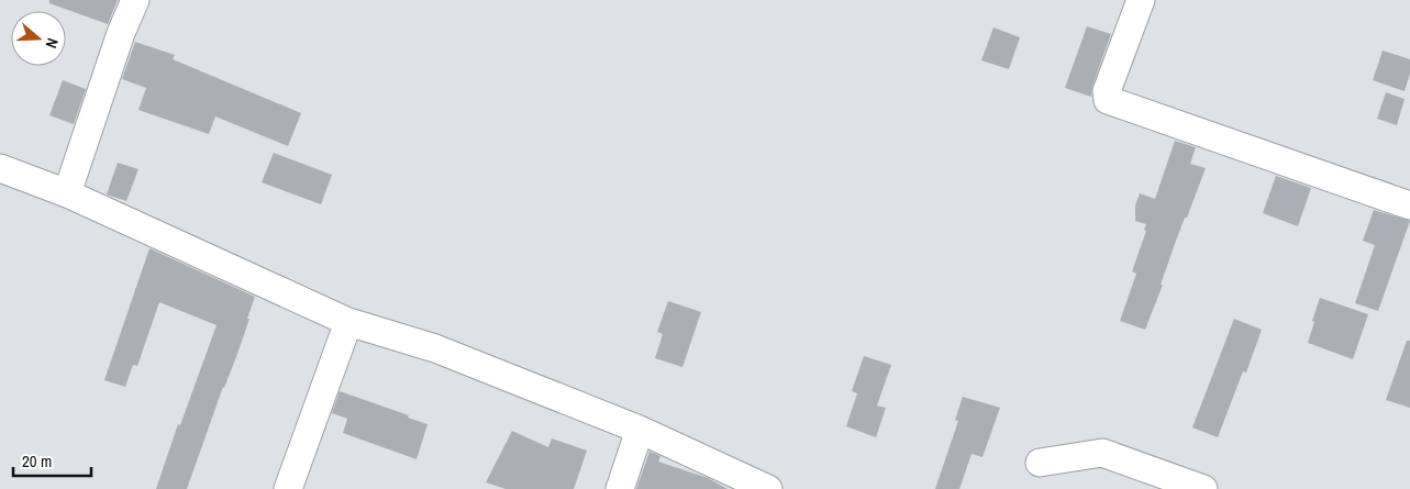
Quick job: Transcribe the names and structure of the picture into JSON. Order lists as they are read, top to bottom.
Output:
{
  "scale_bar": "20 m",
  "north": "right"
}
